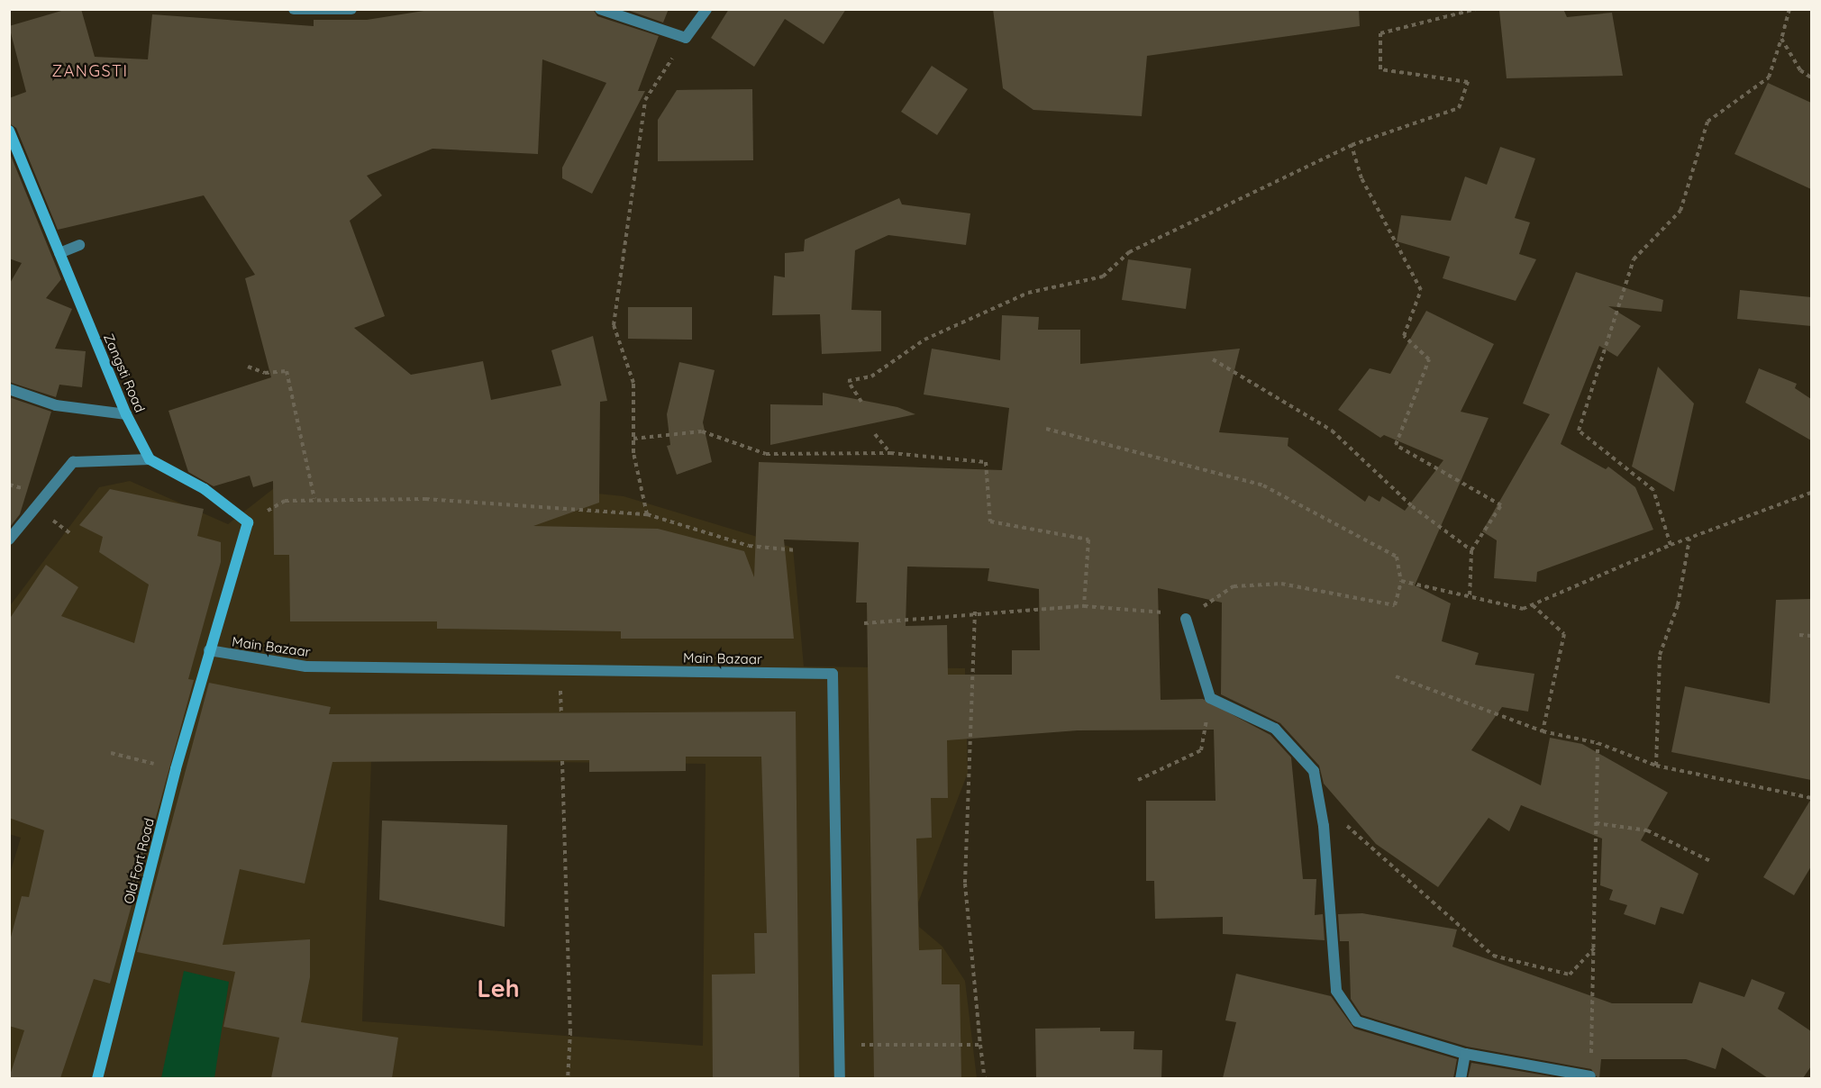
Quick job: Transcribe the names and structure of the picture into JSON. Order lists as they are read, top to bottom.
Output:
{
  "streets": {
    "main road": ["Zangsti Road", "Old Fort Road"],
    "street": ["Main Bazaar"]
  },
  "crossings": [
    ["Main Bazaar", "Old Fort Road"]
  ],
  "districts": ["ZANGSTI", "Leh"]
}
